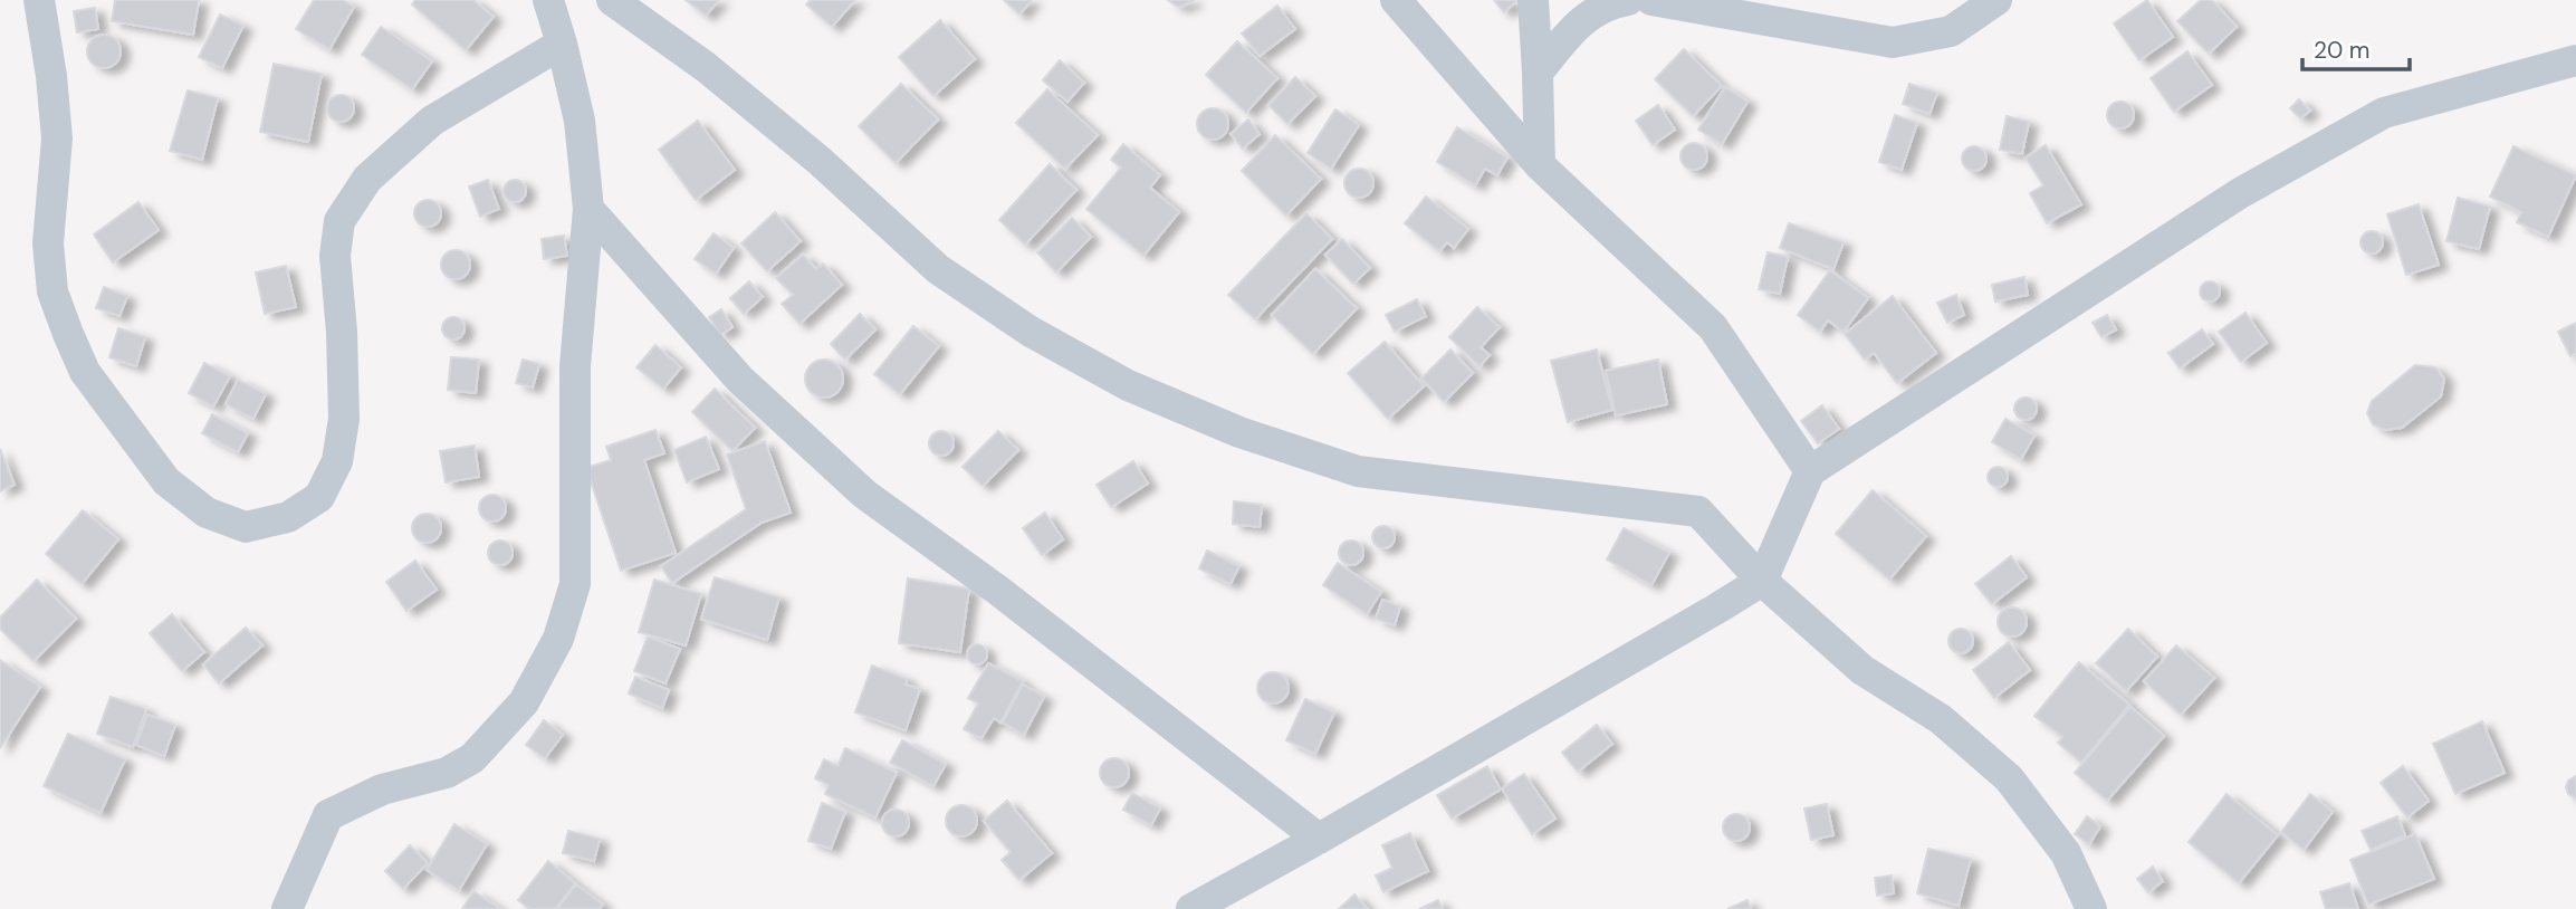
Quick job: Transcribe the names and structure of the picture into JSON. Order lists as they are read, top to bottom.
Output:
{
  "scale_bar": "20 m"
}
